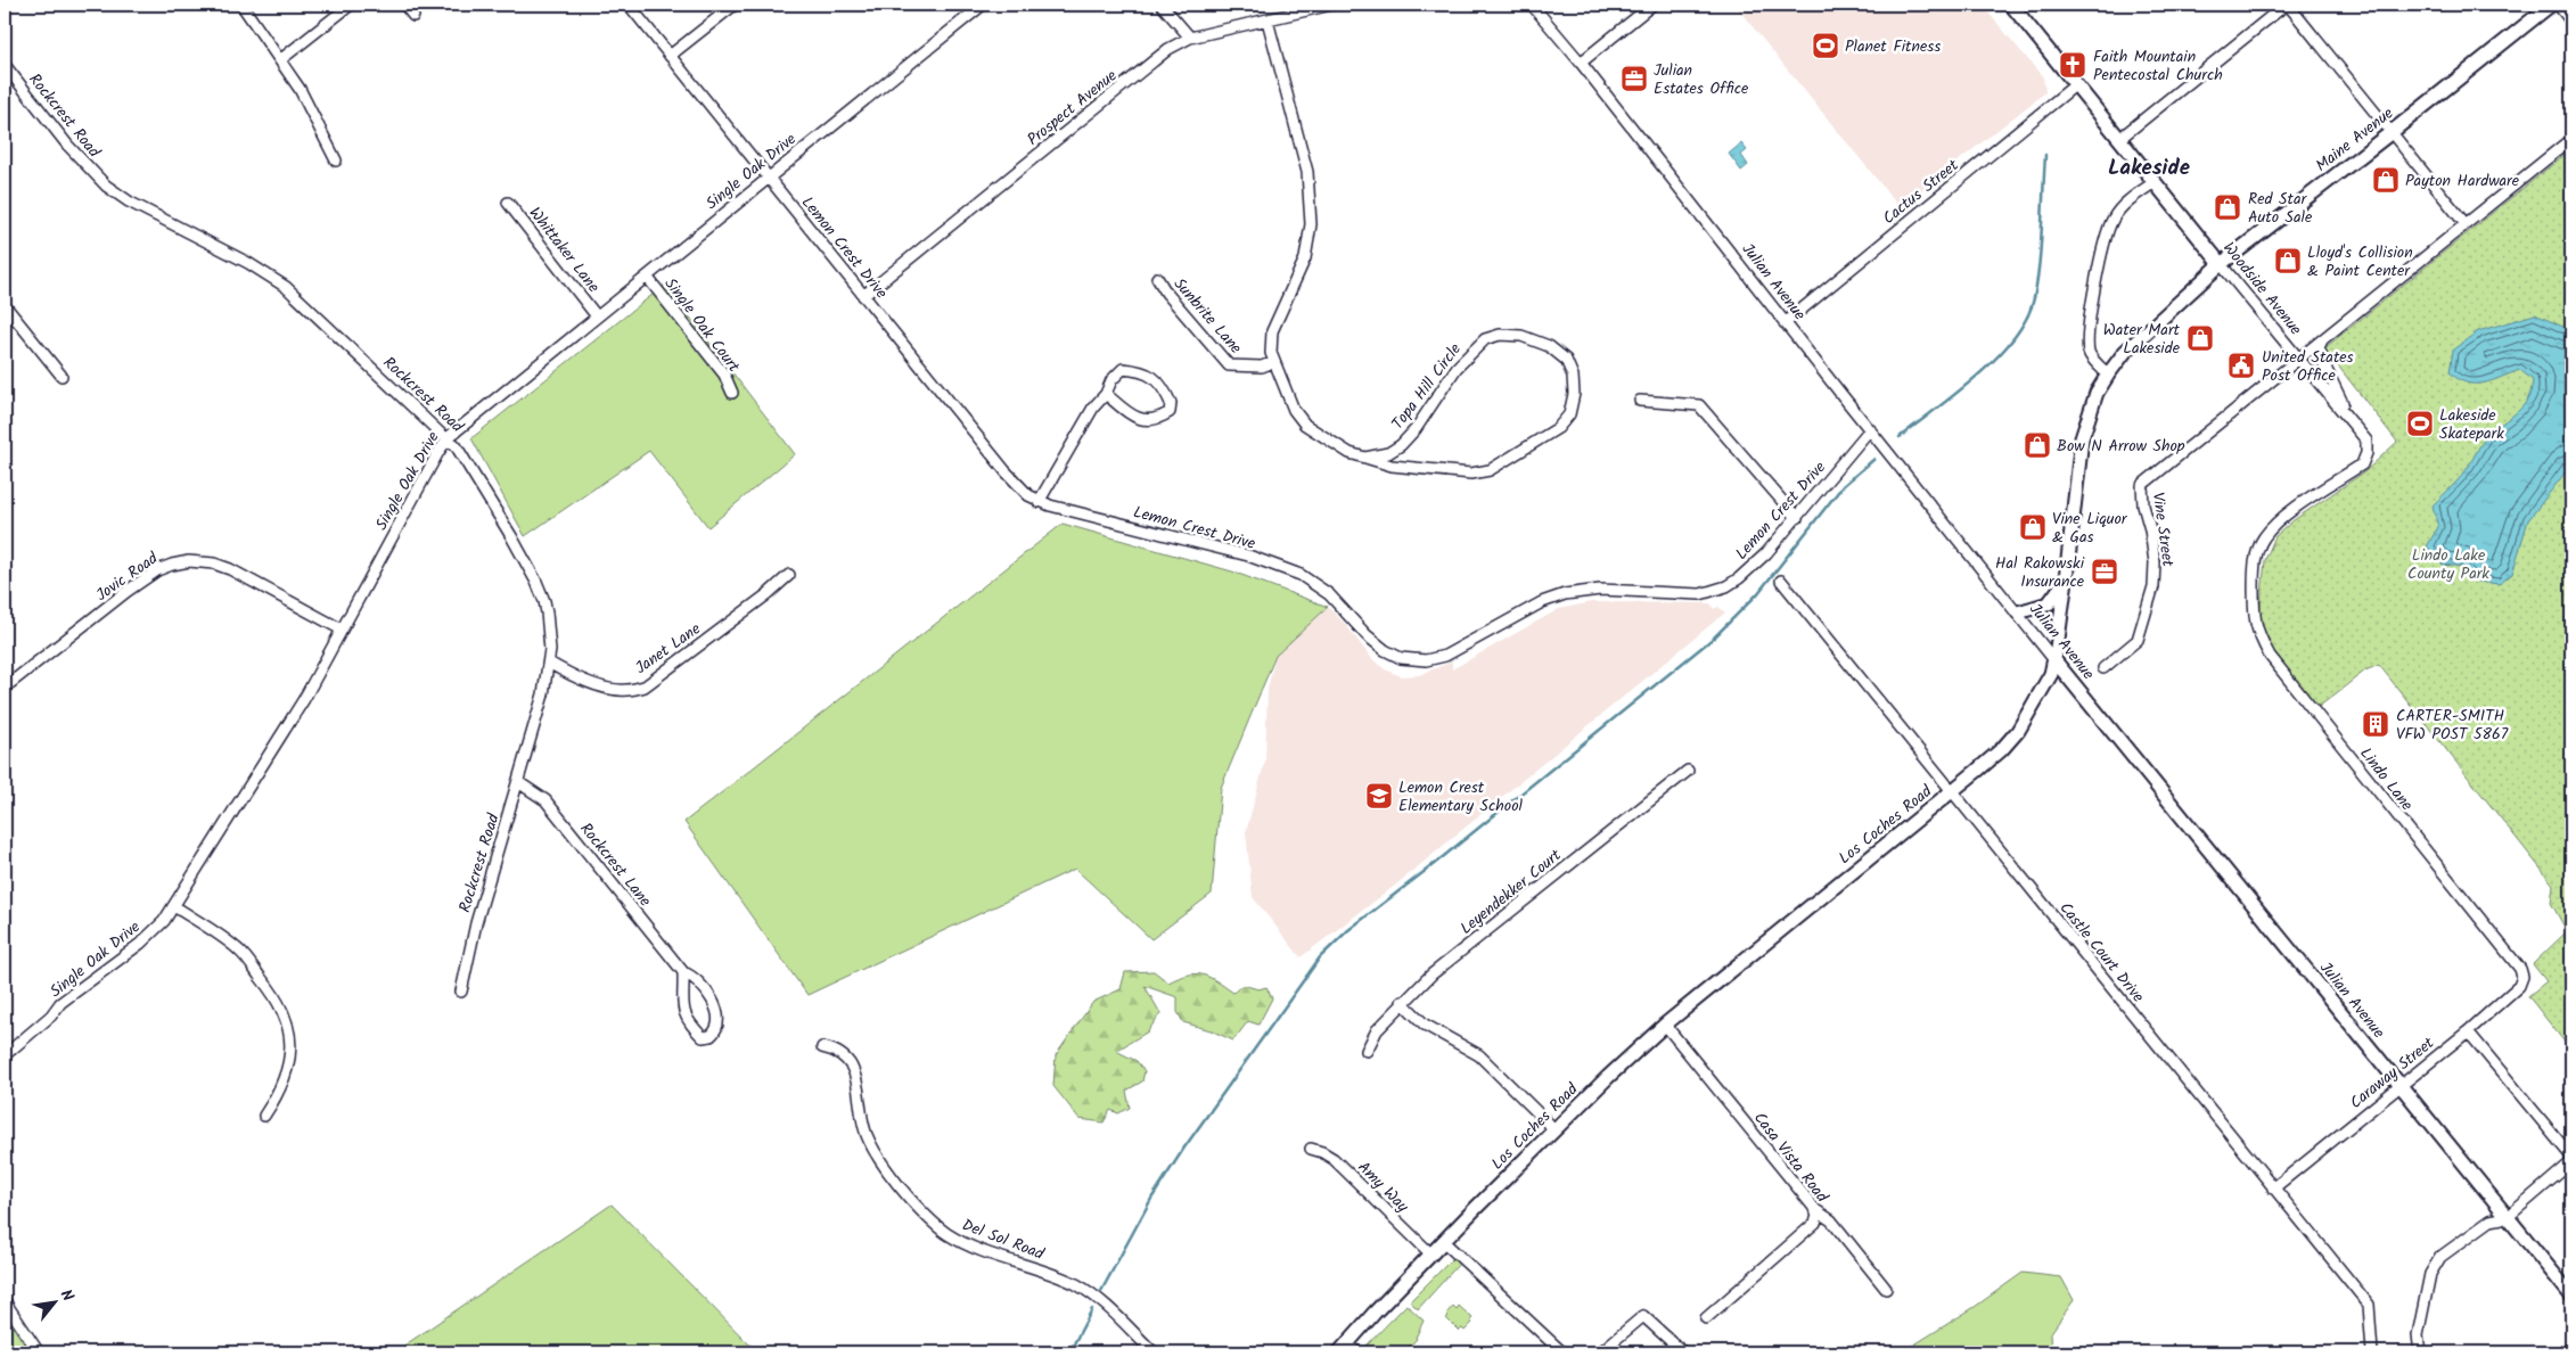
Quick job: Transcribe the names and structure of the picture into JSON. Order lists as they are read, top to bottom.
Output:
{
  "streets": {
    "main road": [
      "Maine Avenue",
      "Julian Avenue",
      "Woodside Avenue",
      "Los Coches Road"
    ],
    "street": [
      "Prospect Avenue",
      "Rockcrest Road",
      "Single Oak Drive",
      "Cactus Street",
      "Lemon Crest Drive",
      "Whittaker Lane",
      "Sunbrite Lane",
      "Single Oak Court",
      "Topa Hill Circle",
      "Vine Street",
      "Jovic Road",
      "Janet Lane",
      "Lindo Lane",
      "Rockcrest Lane",
      "Leyendekker Court",
      "Castle Court Drive",
      "Caraway Street",
      "Casa Vista Road",
      "Amy Way",
      "Del Sol Road"
    ]
  },
  "crossings": [
    ["Prospect Avenue", "Lemon Crest Drive"],
    ["Prospect Avenue", "Topa Hill Circle"],
    ["Rockcrest Road", "Single Oak Drive"],
    ["Rockcrest Road", "Janet Lane"],
    ["Rockcrest Road", "Rockcrest Lane"],
    ["Maine Avenue", "Woodside Avenue"],
    ["Maine Avenue", "Los Coches Road"],
    ["Single Oak Drive", "Lemon Crest Drive"],
    ["Single Oak Drive", "Whittaker Lane"],
    ["Single Oak Drive", "Single Oak Court"],
    ["Single Oak Drive", "Jovic Road"],
    ["Cactus Street", "Julian Avenue"],
    ["Cactus Street", "Woodside Avenue"],
    ["Lemon Crest Drive", "Julian Avenue"],
    ["Julian Avenue", "Los Coches Road"],
    ["Julian Avenue", "Caraway Street"],
    ["Woodside Avenue", "Vine Street"],
    ["Woodside Avenue", "Lindo Lane"],
    ["Sunbrite Lane", "Topa Hill Circle"],
    ["Lindo Lane", "Caraway Street"],
    ["Los Coches Road", "Castle Court Drive"],
    ["Los Coches Road", "Casa Vista Road"],
    ["Los Coches Road", "Amy Way"],
    ["Castle Court Drive", "Caraway Street"]
  ],
  "districts": ["Lakeside"],
  "parks": ["Lindo Lake County Park"],
  "places": {
    "sports": ["Planet Fitness", "Lakeside Skatepark"],
    "church": ["Faith Mountain Pentecostal Church"],
    "office": ["Julian Estates Office", "Hal Rakowski Insurance"],
    "shop": [
      "Payton Hardware",
      "Red Star Auto Sale",
      "Lloyd's Collision & Paint Center",
      "Water Mart Lakeside",
      "Bow N Arrow Shop",
      "Vine Liquor & Gas"
    ],
    "public building": ["United States Post Office"],
    "building": ["CARTER-SMITH VFW POST 5867"],
    "school or university": ["Lemon Crest Elementary School"]
  },
  "north": "top right"
}
